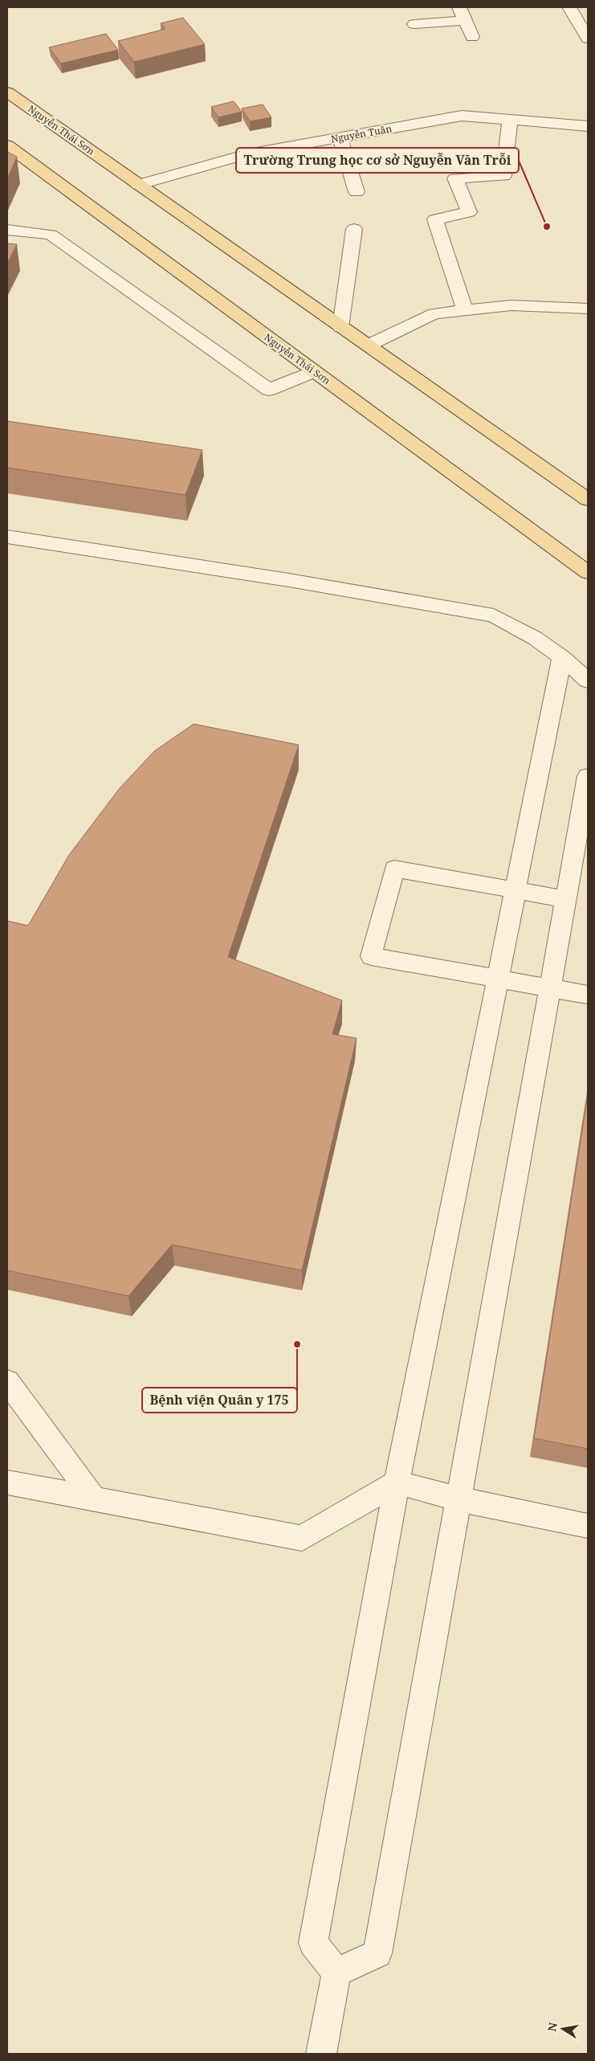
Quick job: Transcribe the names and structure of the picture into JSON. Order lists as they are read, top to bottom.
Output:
{
  "streets": {
    "main road": ["Nguyễn Thái Sơn"],
    "street": ["Nguyễn Tuân"]
  },
  "crossings": [
    ["Nguyễn Thái Sơn", "Nguyễn Tuân"]
  ],
  "places": ["Trường Trung học cơ sở Nguyễn Văn Trỗi", "Bệnh viện Quân y 175"],
  "north": "left"
}
